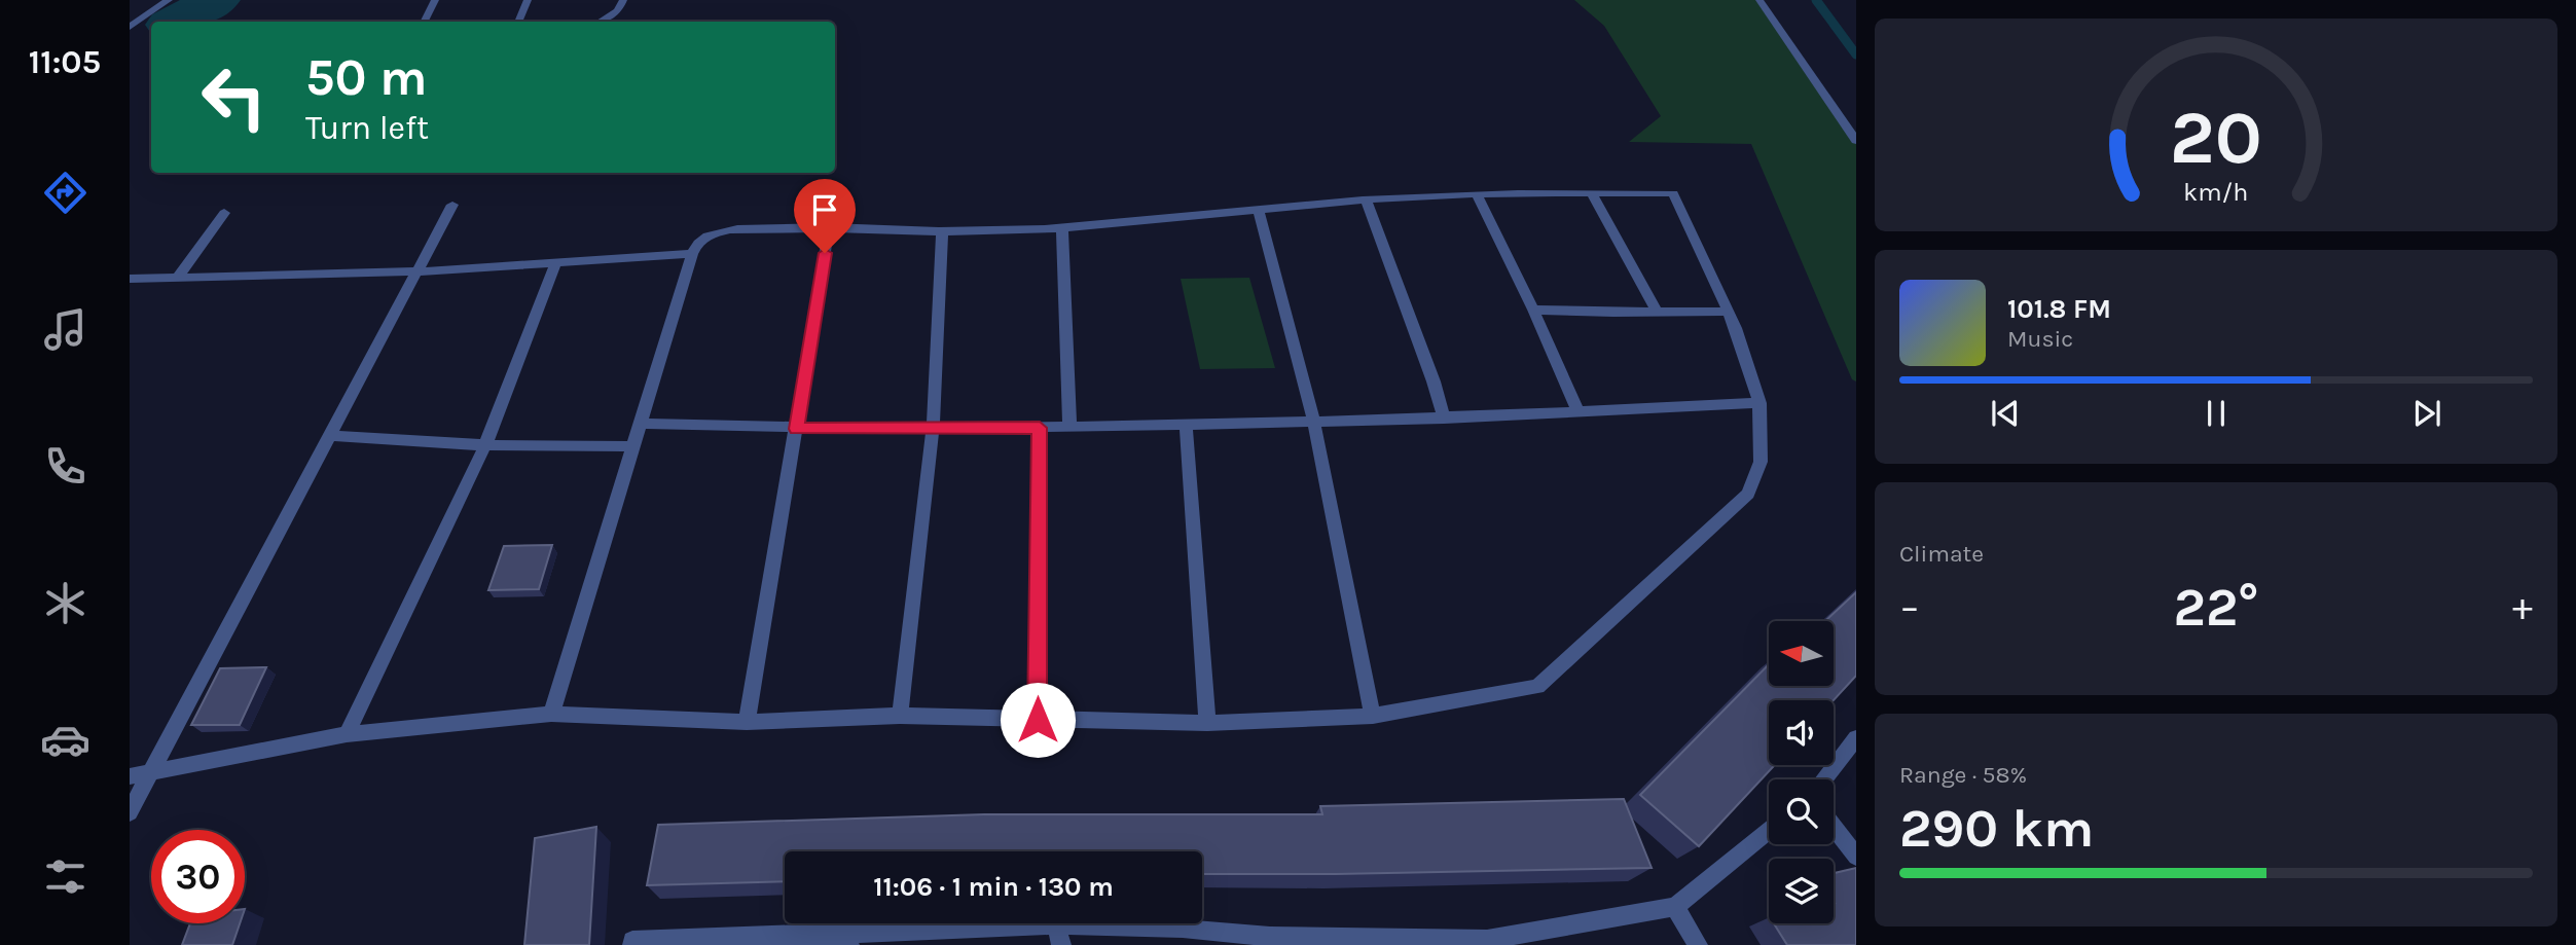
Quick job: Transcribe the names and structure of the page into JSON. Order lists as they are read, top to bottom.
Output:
{
  "north": "left",
  "page": {
    "tabs": "11:05",
    "turn": ["50 m", "Turn left"],
    "song": ["101.8 FM", "Music"],
    "tile": [
      "Climate",
      ["Range · 58%", "290 km"]
    ],
    "heat": ["−", "22°", "+"],
    "limit": "30",
    "trip": "11:06 · 1 min · 130 m",
    "gauge": ["20", "km/h"]
  }
}
